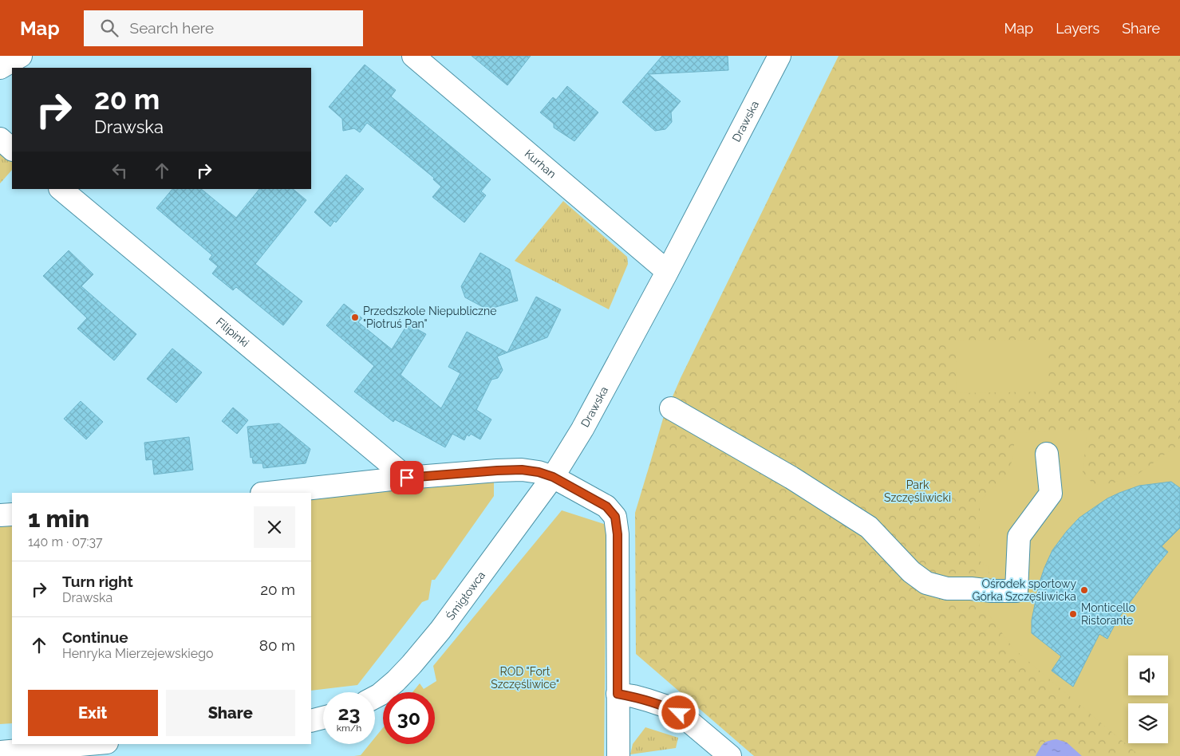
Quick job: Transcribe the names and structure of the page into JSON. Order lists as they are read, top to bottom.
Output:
{
  "streets": {
    "street": [
      "Drawska",
      "Kurhan",
      "Filipinki",
      "Śmigłowca"
    ]
  },
  "crossings": [
    ["Drawska", "Kurhan"],
    ["Drawska", "Śmigłowca"]
  ],
  "parks": ["Park Szczęśliwicki", "ROD \"Fort Szczęśliwice\""],
  "places": ["Przedszkole Niepubliczne \"Piotruś Pan\"", "Ośrodek sportowy Górka Szczęśliwicka", "Monticello Ristorante"],
  "page": {
    "header": "Map",
    "search": "Search here",
    "nav": ["Map", "Layers", "Share"],
    "turn": ["20 m", "Drawska"],
    "heading": ["1 min", "140 m · 07:37"],
    "list": [
      {
        "name": "Turn right",
        "note": "Drawska",
        "value": "20 m"
      },
      {
        "name": "Continue",
        "note": "Henryka Mierzejewskiego",
        "value": "80 m"
      }
    ],
    "buttons": ["Exit", "Share"],
    "speed": "23 km/h",
    "limit": "30"
  }
}
